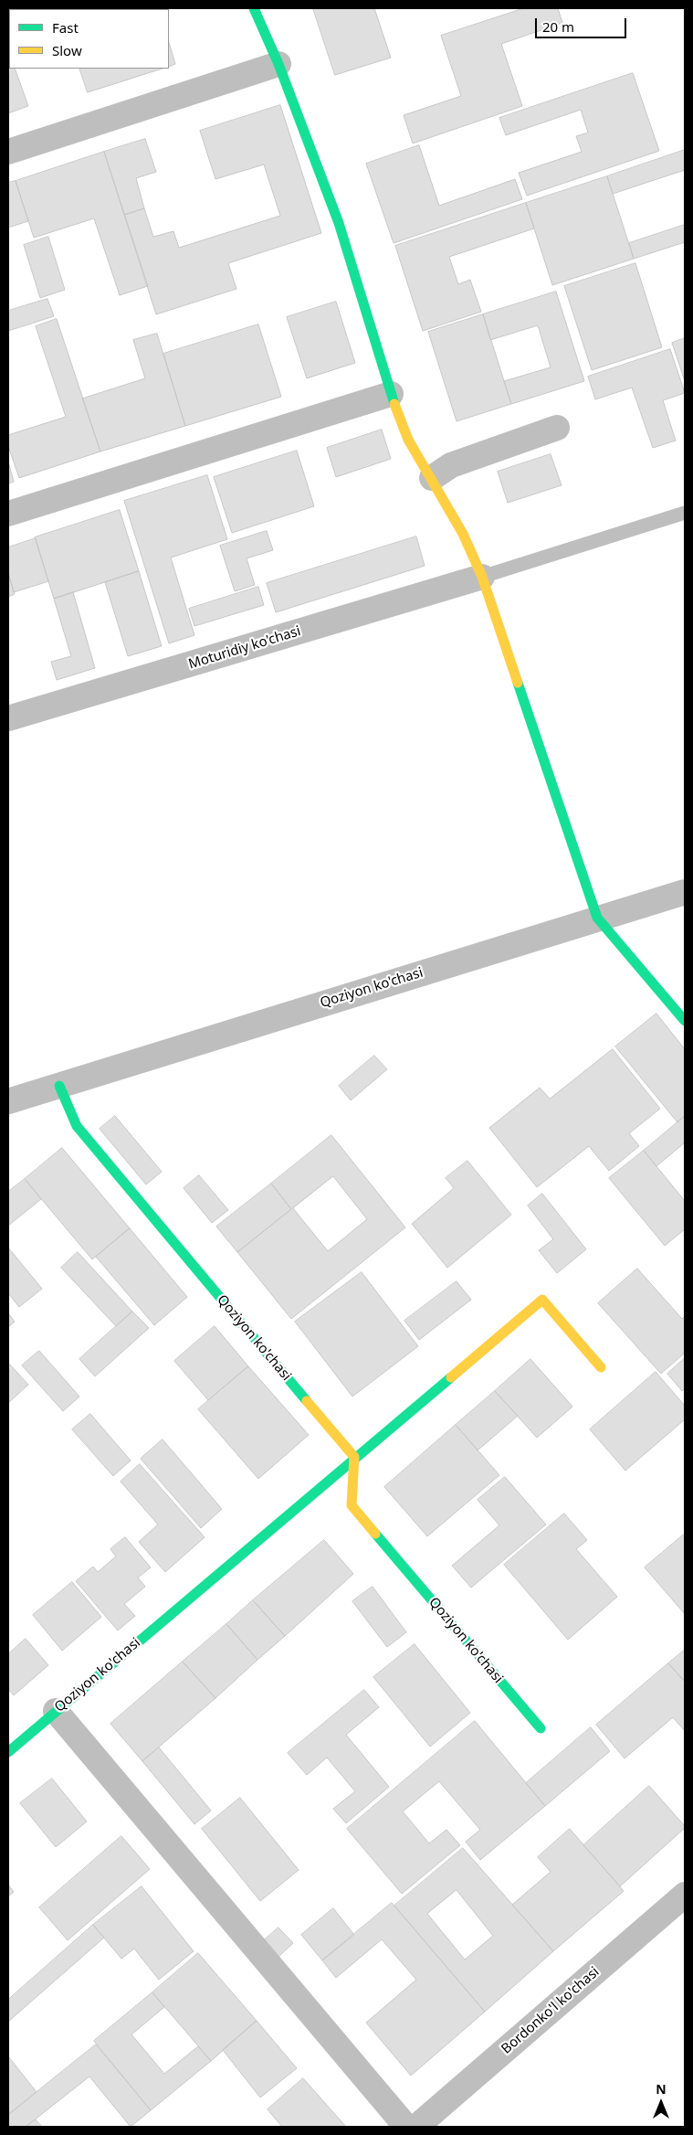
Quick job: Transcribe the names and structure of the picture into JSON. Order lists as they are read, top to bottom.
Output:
{
  "streets": {
    "street": ["Moturidiy ko'chasi", "Qoziyon ko'chasi", "Bordonko'l ko'chasi"]
  },
  "legend": ["Fast", "Slow"],
  "scale_bar": "20 m",
  "north": "top"
}
